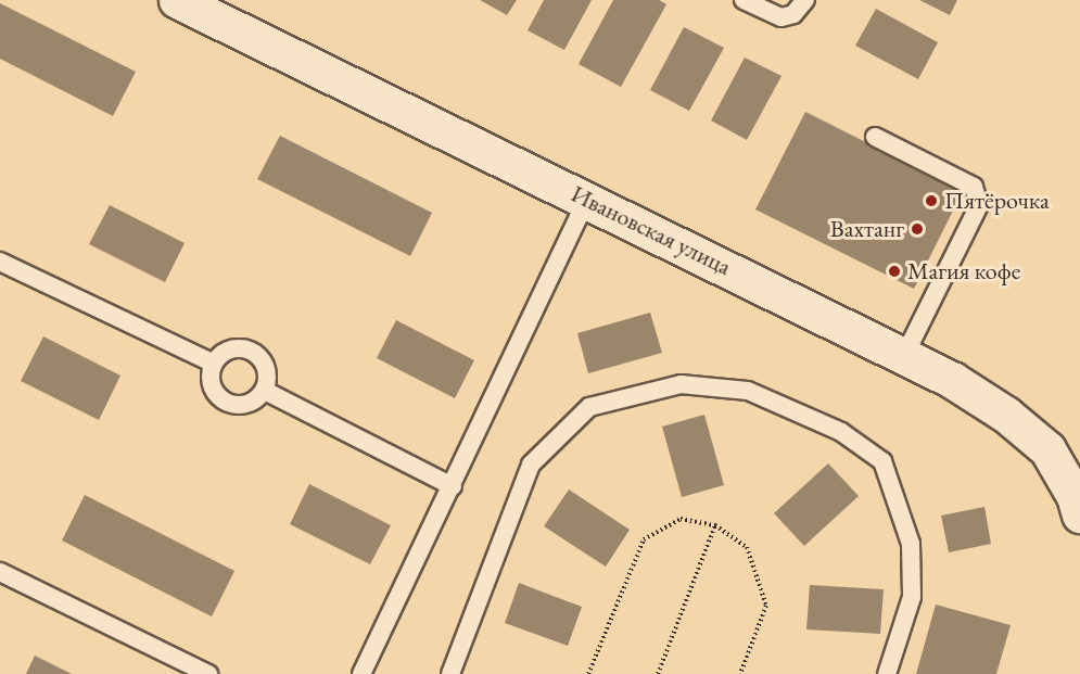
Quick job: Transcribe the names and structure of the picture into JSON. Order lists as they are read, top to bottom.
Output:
{
  "streets": {
    "street": ["Ивановская улица"]
  },
  "places": ["Пятёрочка", "Вахтанг", "Магия кофе"]
}
